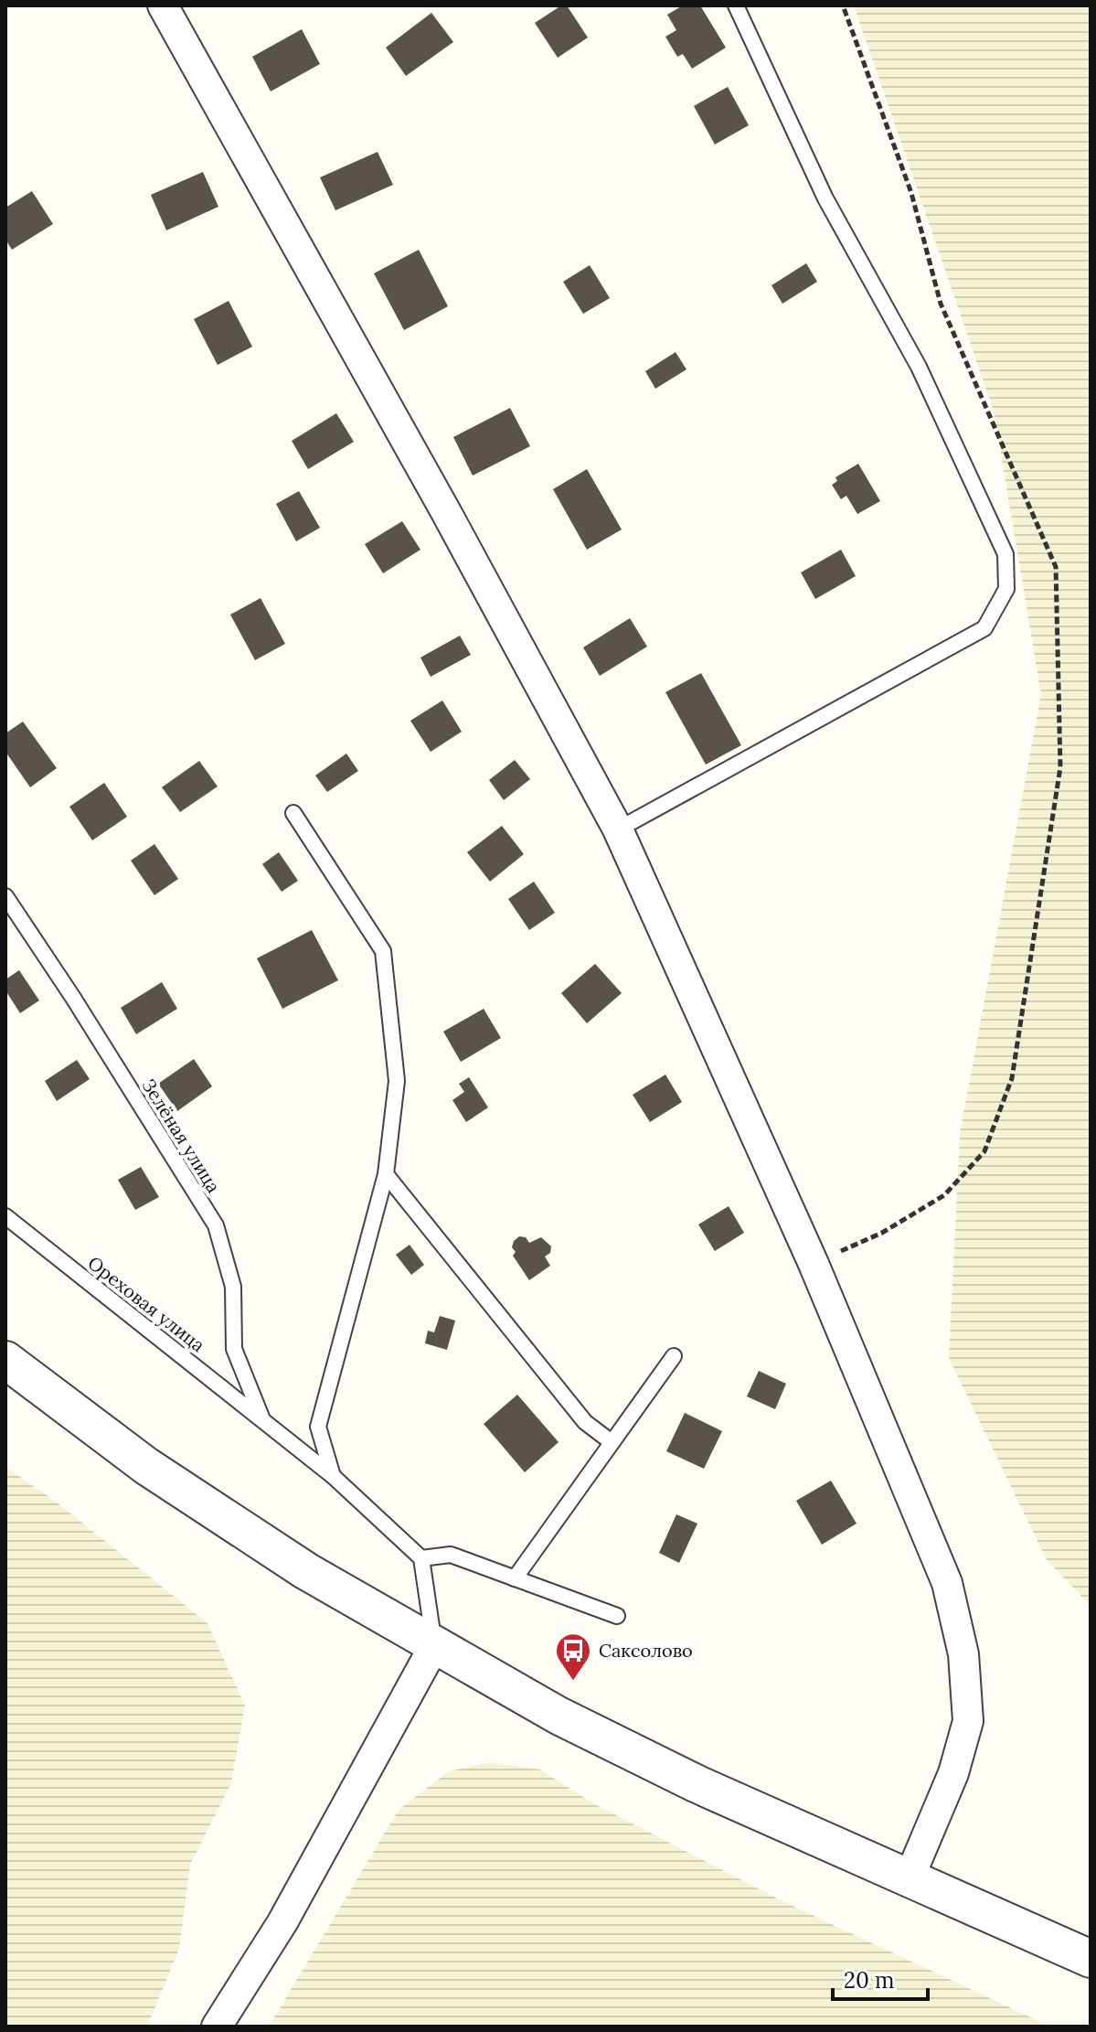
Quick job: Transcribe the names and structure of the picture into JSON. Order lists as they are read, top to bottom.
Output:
{
  "streets": {
    "lane": ["Зелёная улица", "Ореховая улица"]
  },
  "crossings": [
    ["Зелёная улица", "Ореховая улица"]
  ],
  "places": {
    "bus stop": ["Саксолово"]
  },
  "scale_bar": "20 m"
}
